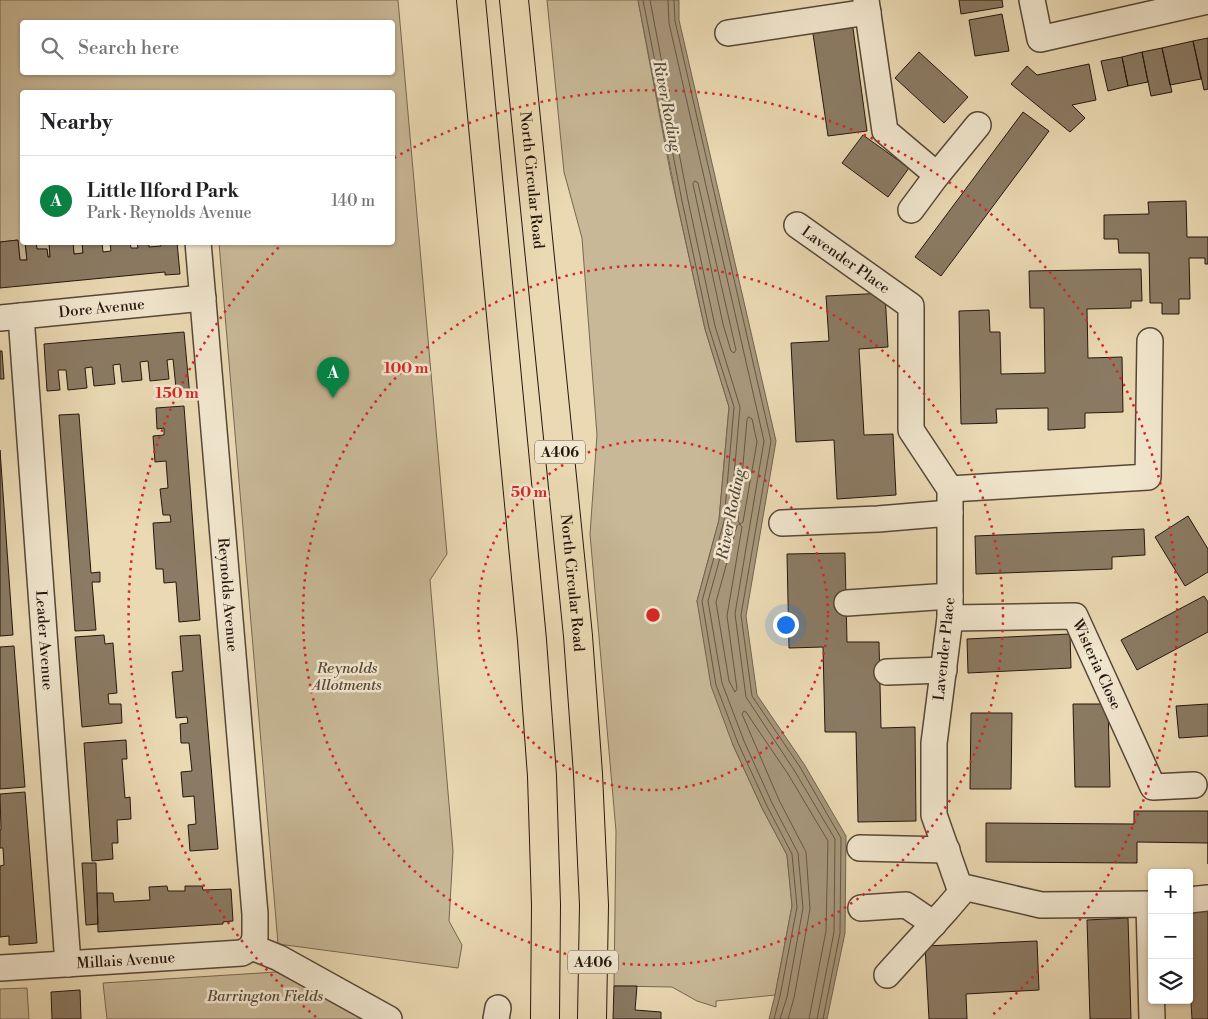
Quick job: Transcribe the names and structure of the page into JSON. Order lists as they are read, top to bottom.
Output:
{
  "streets": {
    "highway": ["North Circular Road", "A406"],
    "street": [
      "Lavender Place",
      "Dore Avenue",
      "Reynolds Avenue",
      "Leader Avenue",
      "Wisteria Close",
      "Millais Avenue"
    ]
  },
  "crossings": [
    ["Lavender Place", "Wisteria Close"],
    ["Dore Avenue", "Reynolds Avenue"],
    ["Dore Avenue", "Leader Avenue"],
    ["Reynolds Avenue", "Millais Avenue"],
    ["Leader Avenue", "Millais Avenue"]
  ],
  "water": ["River Roding"],
  "parks": ["Reynolds Allotments", "Barrington Fields"],
  "page": {
    "search": "Search here",
    "heading": "Nearby",
    "list": [
      {
        "mark": "A",
        "name": "Little Ilford Park",
        "note": "Park · Reynolds Avenue",
        "value": "140 m"
      }
    ],
    "pins": "A",
    "map_buttons": ["+", "−"]
  },
  "rings": ["100 m", "150 m", "50 m"]
}
